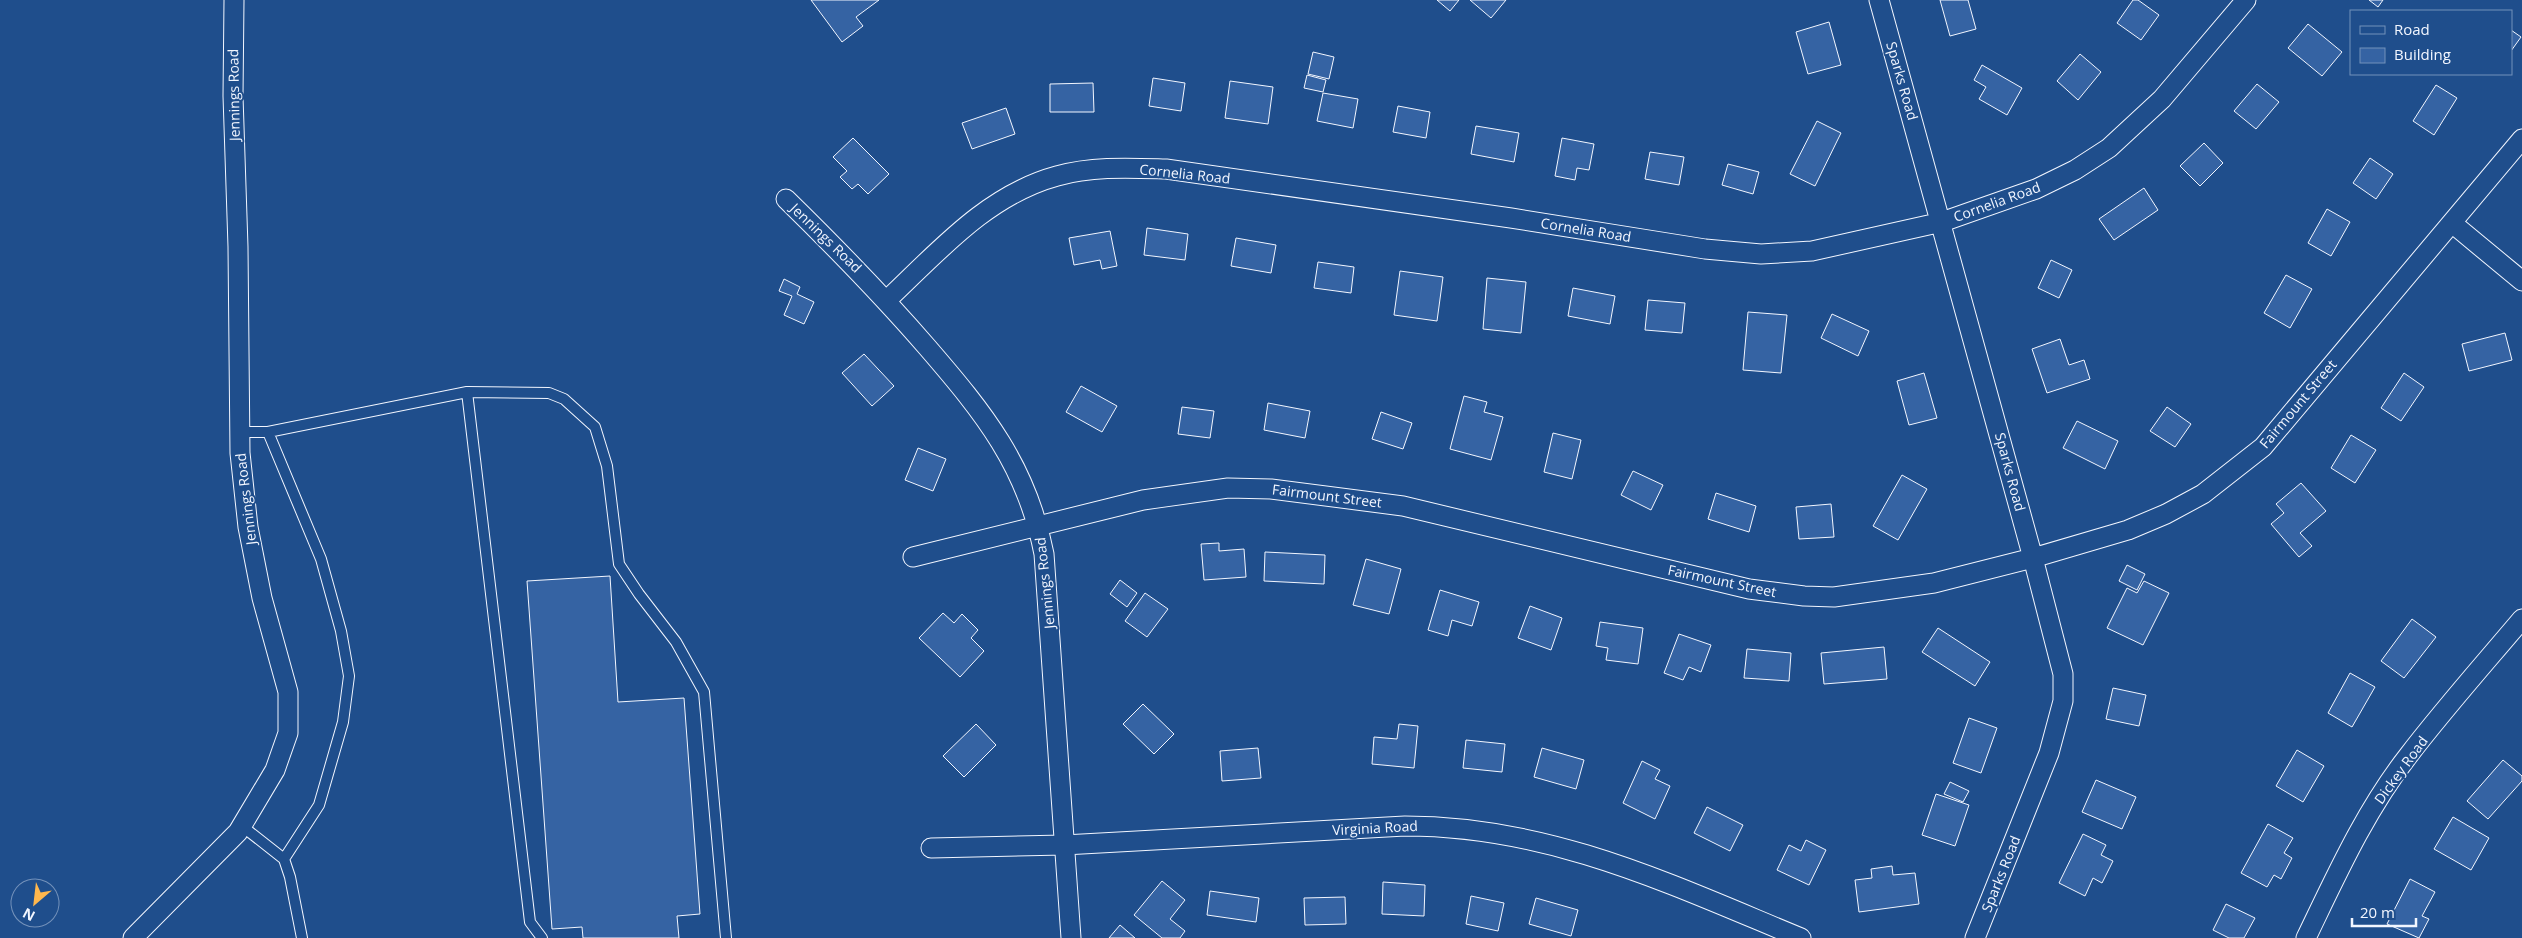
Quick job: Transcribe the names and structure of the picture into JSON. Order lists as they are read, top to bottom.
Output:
{
  "streets": {
    "street": [
      "Sparks Road",
      "Jennings Road",
      "Cornelia Road",
      "Fairmount Street",
      "Dickey Road",
      "Virginia Road"
    ]
  },
  "crossings": [
    ["Sparks Road", "Cornelia Road"],
    ["Sparks Road", "Fairmount Street"],
    ["Jennings Road", "Cornelia Road"],
    ["Jennings Road", "Fairmount Street"],
    ["Jennings Road", "Virginia Road"]
  ],
  "legend": ["Road", "Building"],
  "scale_bar": "20 m",
  "north": "bottom left"
}
